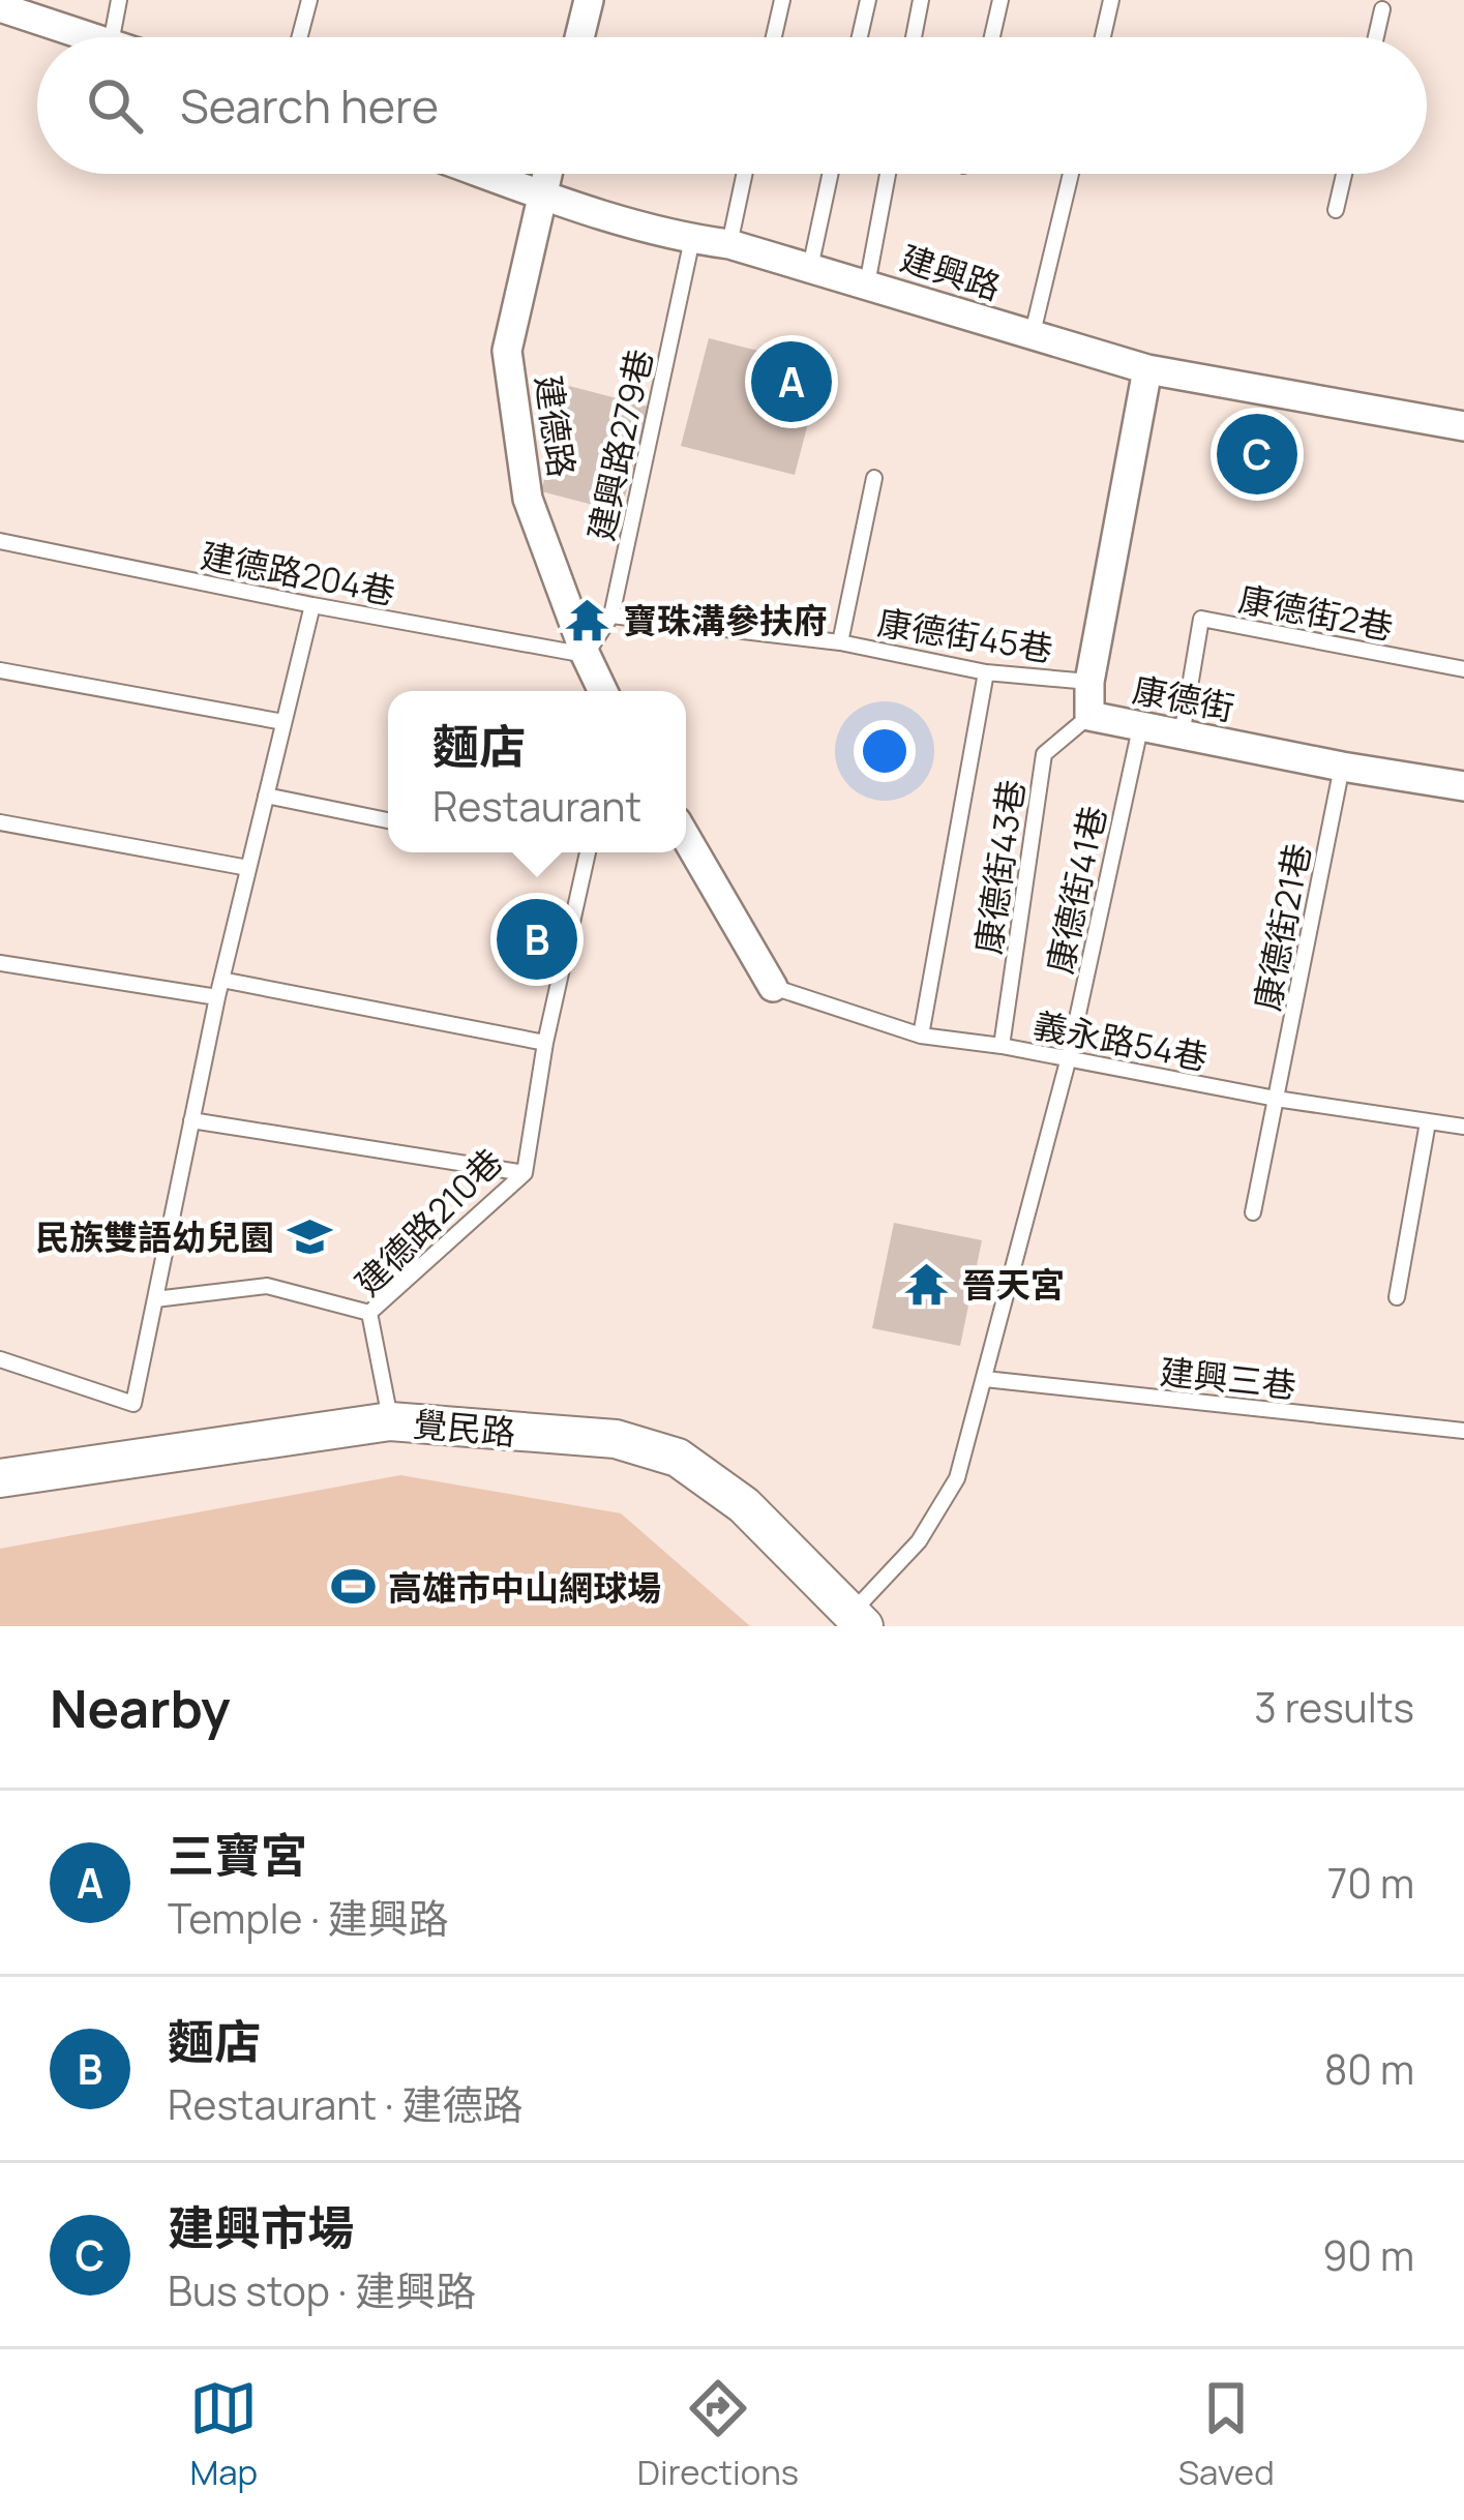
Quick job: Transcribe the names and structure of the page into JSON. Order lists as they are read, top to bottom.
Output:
{
  "streets": {
    "street": [
      "建興路",
      "建德路",
      "康德街",
      "覺民路"
    ],
    "lane": [
      "建興路279巷",
      "建德路204巷",
      "康德街2巷",
      "康德街45巷",
      "康德街43巷",
      "康德街41巷",
      "康德街21巷",
      "義永路54巷",
      "建德路210巷",
      "建興三巷"
    ]
  },
  "crossings": [
    ["建興路", "建德路"],
    ["建興路", "建興路279巷"],
    ["建興路", "康德街"],
    ["建德路", "建興路279巷"],
    ["建德路", "建德路204巷"],
    ["建興路279巷", "建德路204巷"],
    ["建興路279巷", "康德街45巷"],
    ["康德街2巷", "康德街"],
    ["康德街45巷", "康德街"],
    ["康德街", "康德街43巷"],
    ["康德街", "康德街41巷"],
    ["康德街", "康德街21巷"],
    ["康德街43巷", "義永路54巷"],
    ["康德街41巷", "義永路54巷"],
    ["康德街41巷", "建興三巷"],
    ["康德街41巷", "覺民路"],
    ["康德街21巷", "義永路54巷"],
    ["建德路210巷", "覺民路"]
  ],
  "places": {
    "temple": ["寶珠溝參扶府", "晉天宮"],
    "school or university": ["民族雙語幼兒園"],
    "sports": ["高雄市中山網球場"]
  },
  "page": {
    "search": "Search here",
    "pins": ["A", "C", "B"],
    "popup": ["麵店", "Restaurant"],
    "heading": ["Nearby", "3 results"],
    "list": [
      {
        "mark": "A",
        "name": "三寶宮",
        "note": "Temple · 建興路",
        "value": "70 m"
      },
      {
        "mark": "B",
        "name": "麵店",
        "note": "Restaurant · 建德路",
        "value": "80 m"
      },
      {
        "mark": "C",
        "name": "建興市場",
        "note": "Bus stop · 建興路",
        "value": "90 m"
      }
    ],
    "nav": ["Map", "Directions", "Saved"]
  }
}
